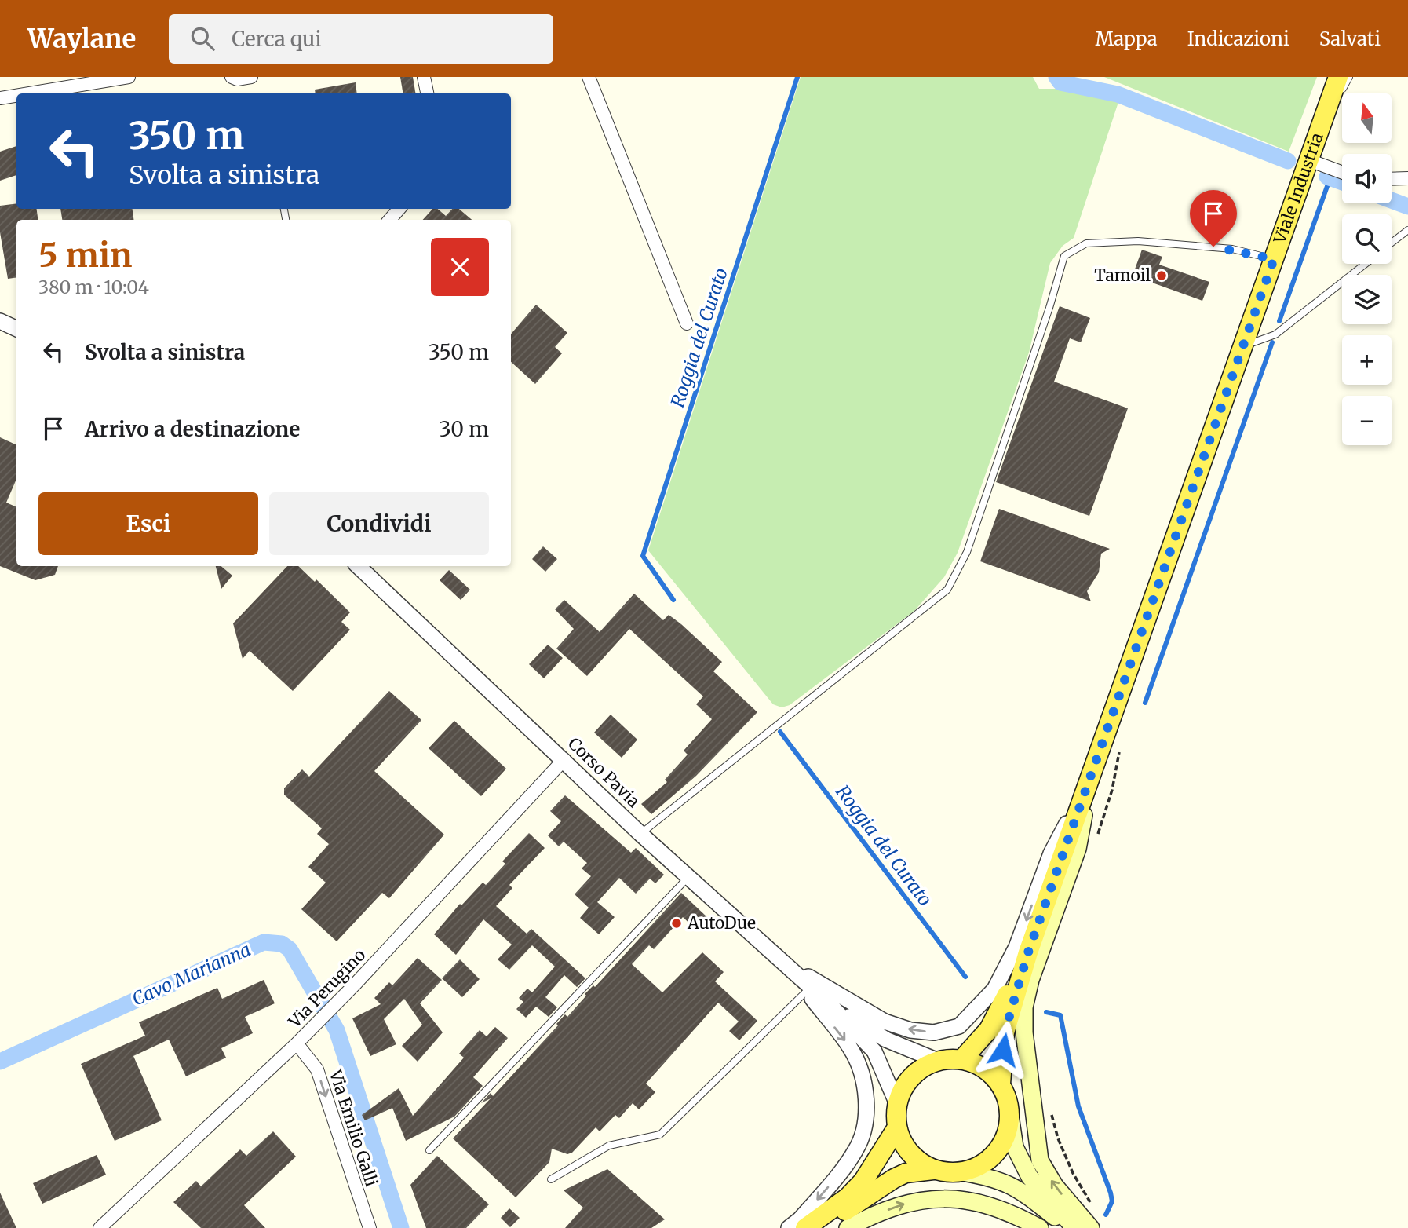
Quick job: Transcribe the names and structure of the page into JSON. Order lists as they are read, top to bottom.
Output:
{
  "streets": {
    "main road": ["Viale Industria"],
    "street": ["Corso Pavia", "Via Perugino", "Via Emilio Galli"]
  },
  "crossings": [
    ["Corso Pavia", "Via Perugino"],
    ["Via Perugino", "Via Emilio Galli"]
  ],
  "one_way": ["Via Emilio Galli"],
  "water": ["Roggia del Curato", "Cavo Marianna"],
  "places": ["Tamoil", "AutoDue"],
  "north": "top",
  "page": {
    "header": "Waylane",
    "search": "Cerca qui",
    "nav": ["Mappa", "Indicazioni", "Salvati"],
    "map_buttons": ["+", "−"],
    "turn": ["350 m", "Svolta a sinistra"],
    "heading": ["5 min", "380 m · 10:04"],
    "list": [
      {
        "name": "Svolta a sinistra",
        "value": "350 m"
      },
      {
        "name": "Arrivo a destinazione",
        "value": "30 m"
      }
    ],
    "buttons": ["Esci", "Condividi"]
  }
}
